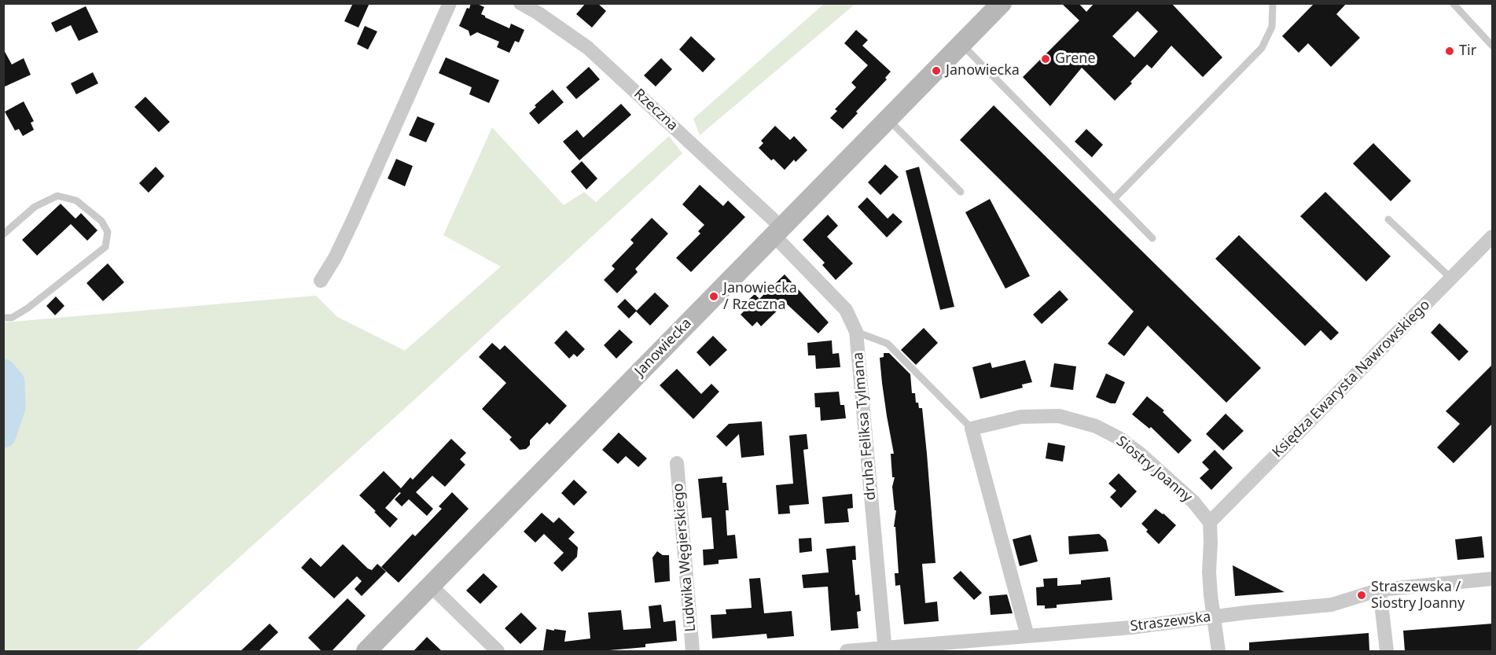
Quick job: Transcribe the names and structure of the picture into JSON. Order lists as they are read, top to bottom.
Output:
{
  "streets": {
    "street": [
      "Rzeczna",
      "Janowiecka",
      "Księdza Ewarysta Nawrowskiego",
      "druha Feliksa Tylmana",
      "Siostry Joanny",
      "Ludwika Węgierskiego",
      "Straszewska"
    ]
  },
  "crossings": [
    ["Rzeczna", "Janowiecka"],
    ["Rzeczna", "druha Feliksa Tylmana"],
    ["Janowiecka", "druha Feliksa Tylmana"],
    ["Księdza Ewarysta Nawrowskiego", "Siostry Joanny"],
    ["druha Feliksa Tylmana", "Straszewska"]
  ],
  "places": [
    "Tir",
    "Grene",
    "Janowiecka",
    "Janowiecka / Rzeczna",
    "Straszewska / Siostry Joanny"
  ]
}
